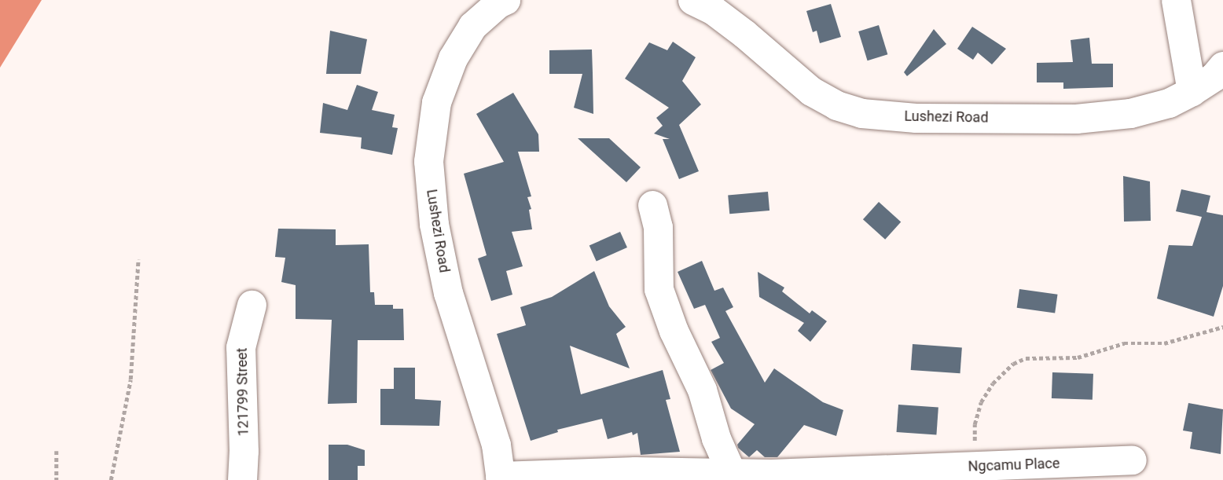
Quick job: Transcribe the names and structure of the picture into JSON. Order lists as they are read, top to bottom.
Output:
{
  "streets": {
    "street": ["Lushezi Road", "121799 Street", "Ngcamu Place"]
  },
  "crossings": [
    ["Lushezi Road", "Ngcamu Place"]
  ]
}
